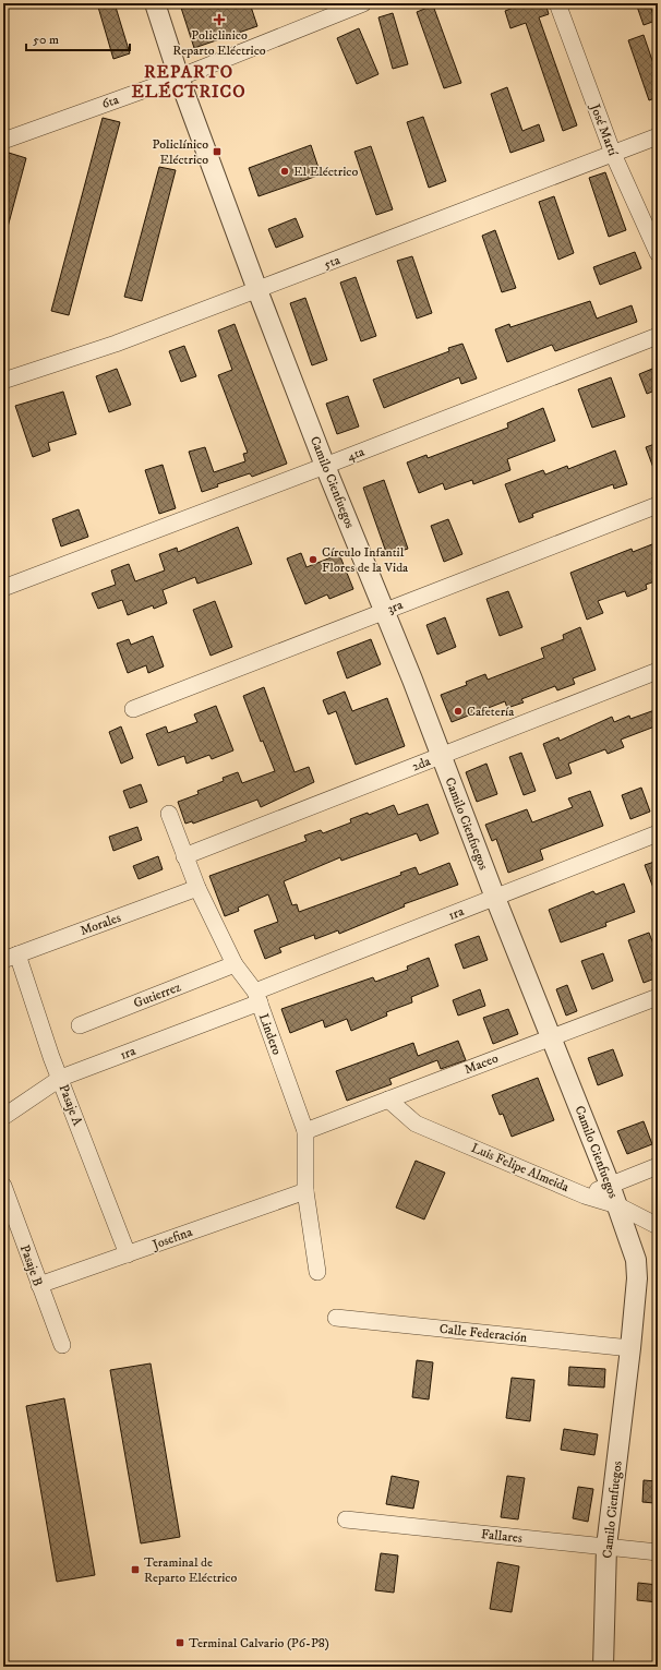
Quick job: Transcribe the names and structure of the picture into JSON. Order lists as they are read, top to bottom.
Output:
{
  "streets": {
    "street": [
      "6ta",
      "José Martí",
      "5ta",
      "4ta",
      "Camilo Cienfuegos",
      "3ra",
      "2da",
      "1ra",
      "Morales",
      "Gutierrez",
      "Lindero",
      "Maceo",
      "Pasaje A",
      "Luis Felipe Almeida",
      "Josefina",
      "Pasaje B",
      "Calle Federación",
      "Fallares"
    ]
  },
  "crossings": [
    ["6ta", "Camilo Cienfuegos"],
    ["José Martí", "5ta"],
    ["5ta", "Camilo Cienfuegos"],
    ["4ta", "Camilo Cienfuegos"],
    ["Camilo Cienfuegos", "3ra"],
    ["Camilo Cienfuegos", "2da"],
    ["Camilo Cienfuegos", "1ra"],
    ["Camilo Cienfuegos", "Maceo"],
    ["Camilo Cienfuegos", "Luis Felipe Almeida"],
    ["Camilo Cienfuegos", "Calle Federación"],
    ["Camilo Cienfuegos", "Fallares"],
    ["2da", "Lindero"],
    ["1ra", "Lindero"],
    ["1ra", "Pasaje A"],
    ["Morales", "Lindero"],
    ["Morales", "Pasaje A"],
    ["Gutierrez", "Lindero"],
    ["Lindero", "Maceo"],
    ["Lindero", "Josefina"],
    ["Maceo", "Luis Felipe Almeida"],
    ["Pasaje A", "Josefina"],
    ["Josefina", "Pasaje B"]
  ],
  "districts": ["REPARTO ELÉCTRICO"],
  "places": {
    "health": ["Policlinico Reparto Eléctrico"],
    "transit": ["Policlínico Eléctrico", "Teraminal de Reparto Eléctrico", "Terminal Calvario (P6-P8)"],
    "other": ["El Eléctrico", "Círculo Infantil Flores de la Vida", "Cafetería"]
  },
  "scale_bar": "50 m"
}
